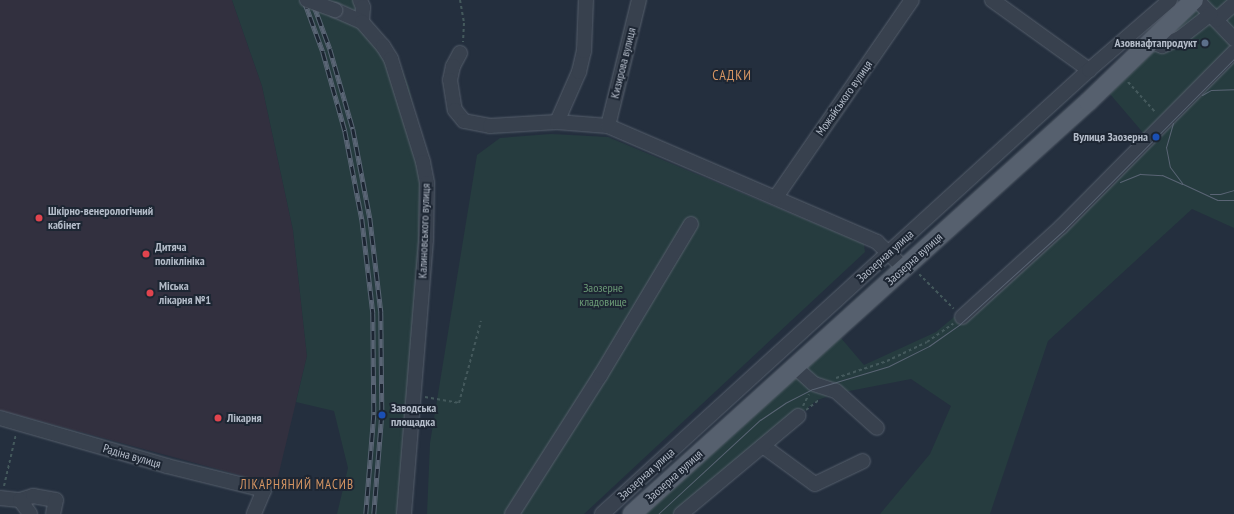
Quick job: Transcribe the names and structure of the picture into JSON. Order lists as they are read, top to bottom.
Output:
{
  "streets": {
    "main road": ["Заозерна вулиця"],
    "street": [
      "Кизирова вулиця",
      "Можайського вулиця",
      "Калиновського вулиця",
      "Заозерная улица",
      "Радіна вулиця"
    ]
  },
  "crossings": [
    ["Заозерная улица", "Заозерна вулиця"]
  ],
  "districts": ["САДКИ", "ЛІКАРНЯНИЙ МАСИВ"],
  "parks": ["Заозерне кладовище"],
  "places": [
    "Азовнафтапродукт",
    "Вулиця Заозерна",
    "Шкірно-венерологічний кабінет",
    "Дитяча поліклініка",
    "Міська лікарня №1",
    "Заводська площадка",
    "Лікарня"
  ]
}
